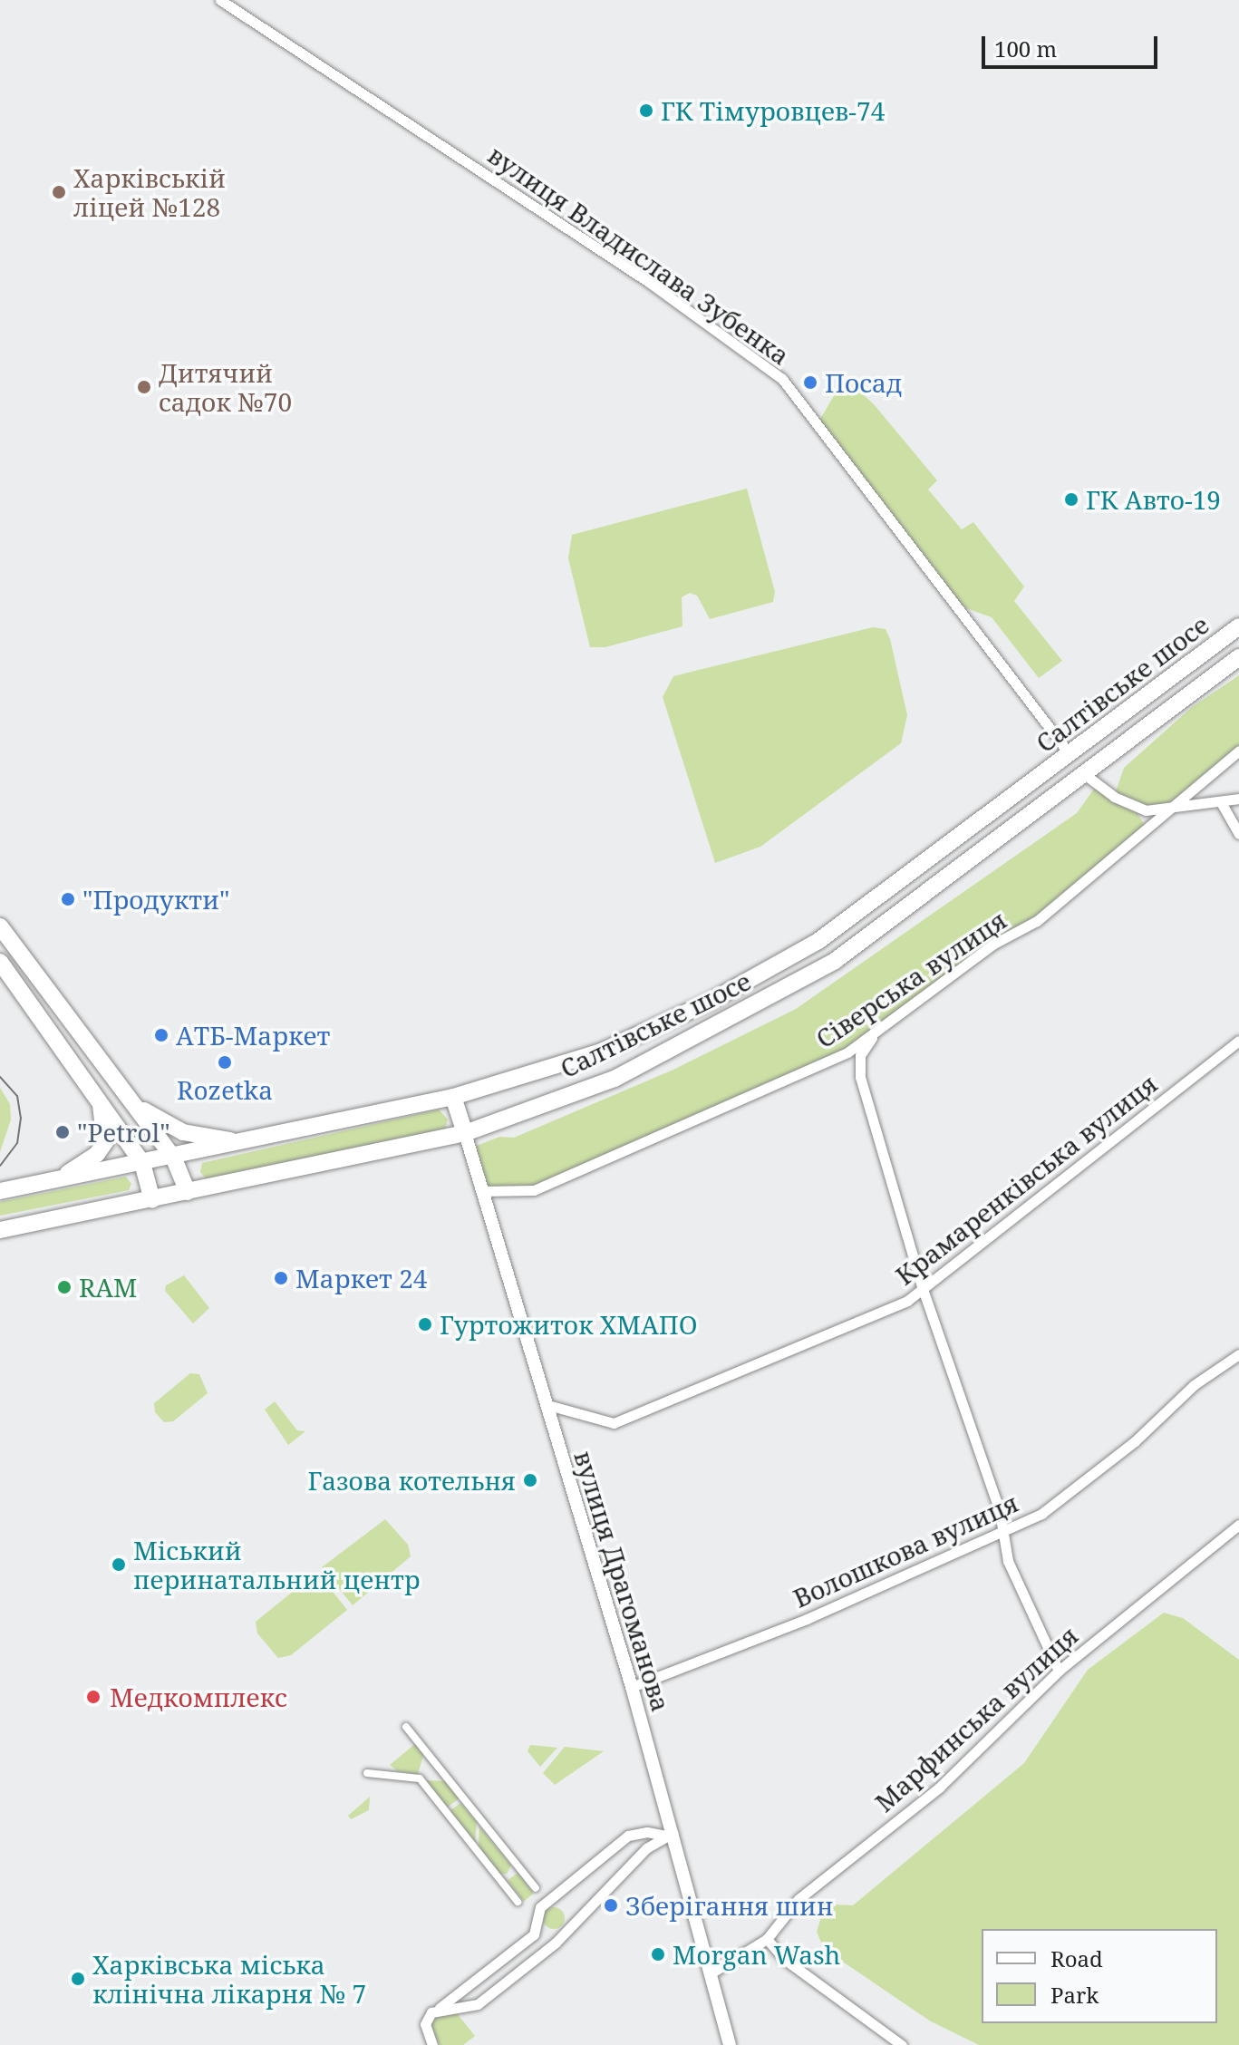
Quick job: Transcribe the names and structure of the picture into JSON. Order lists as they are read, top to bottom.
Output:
{
  "streets": {
    "main road": ["Салтівське шосе"],
    "street": [
      "вулиця Владислава Зубенка",
      "Сіверська вулиця",
      "Крамаренківська вулиця",
      "Волошкова вулиця",
      "вулиця Драгоманова",
      "Марфинська вулиця"
    ]
  },
  "crossings": [
    ["вулиця Владислава Зубенка", "Салтівське шосе"],
    ["Салтівське шосе", "вулиця Драгоманова"],
    ["Сіверська вулиця", "вулиця Драгоманова"],
    ["Крамаренківська вулиця", "вулиця Драгоманова"],
    ["Волошкова вулиця", "вулиця Драгоманова"],
    ["вулиця Драгоманова", "Марфинська вулиця"]
  ],
  "places": [
    "ГК Тімуровцев-74",
    "Харківській ліцей №128",
    "Посад",
    "Дитячий садок №70",
    "ГК Авто-19",
    "\"Продукти\"",
    "АТБ-Маркет",
    "Rozetka",
    "\"Petrol\"",
    "Маркет 24",
    "RAM",
    "Гуртожиток ХМАПО",
    "Газова котельня",
    "Міський перинатальний центр",
    "Медкомплекс",
    "Зберігання шин",
    "Morgan Wash",
    "Харківська міська клінічна лікарня № 7"
  ],
  "legend": ["Road", "Park"],
  "scale_bar": "100 m"
}
